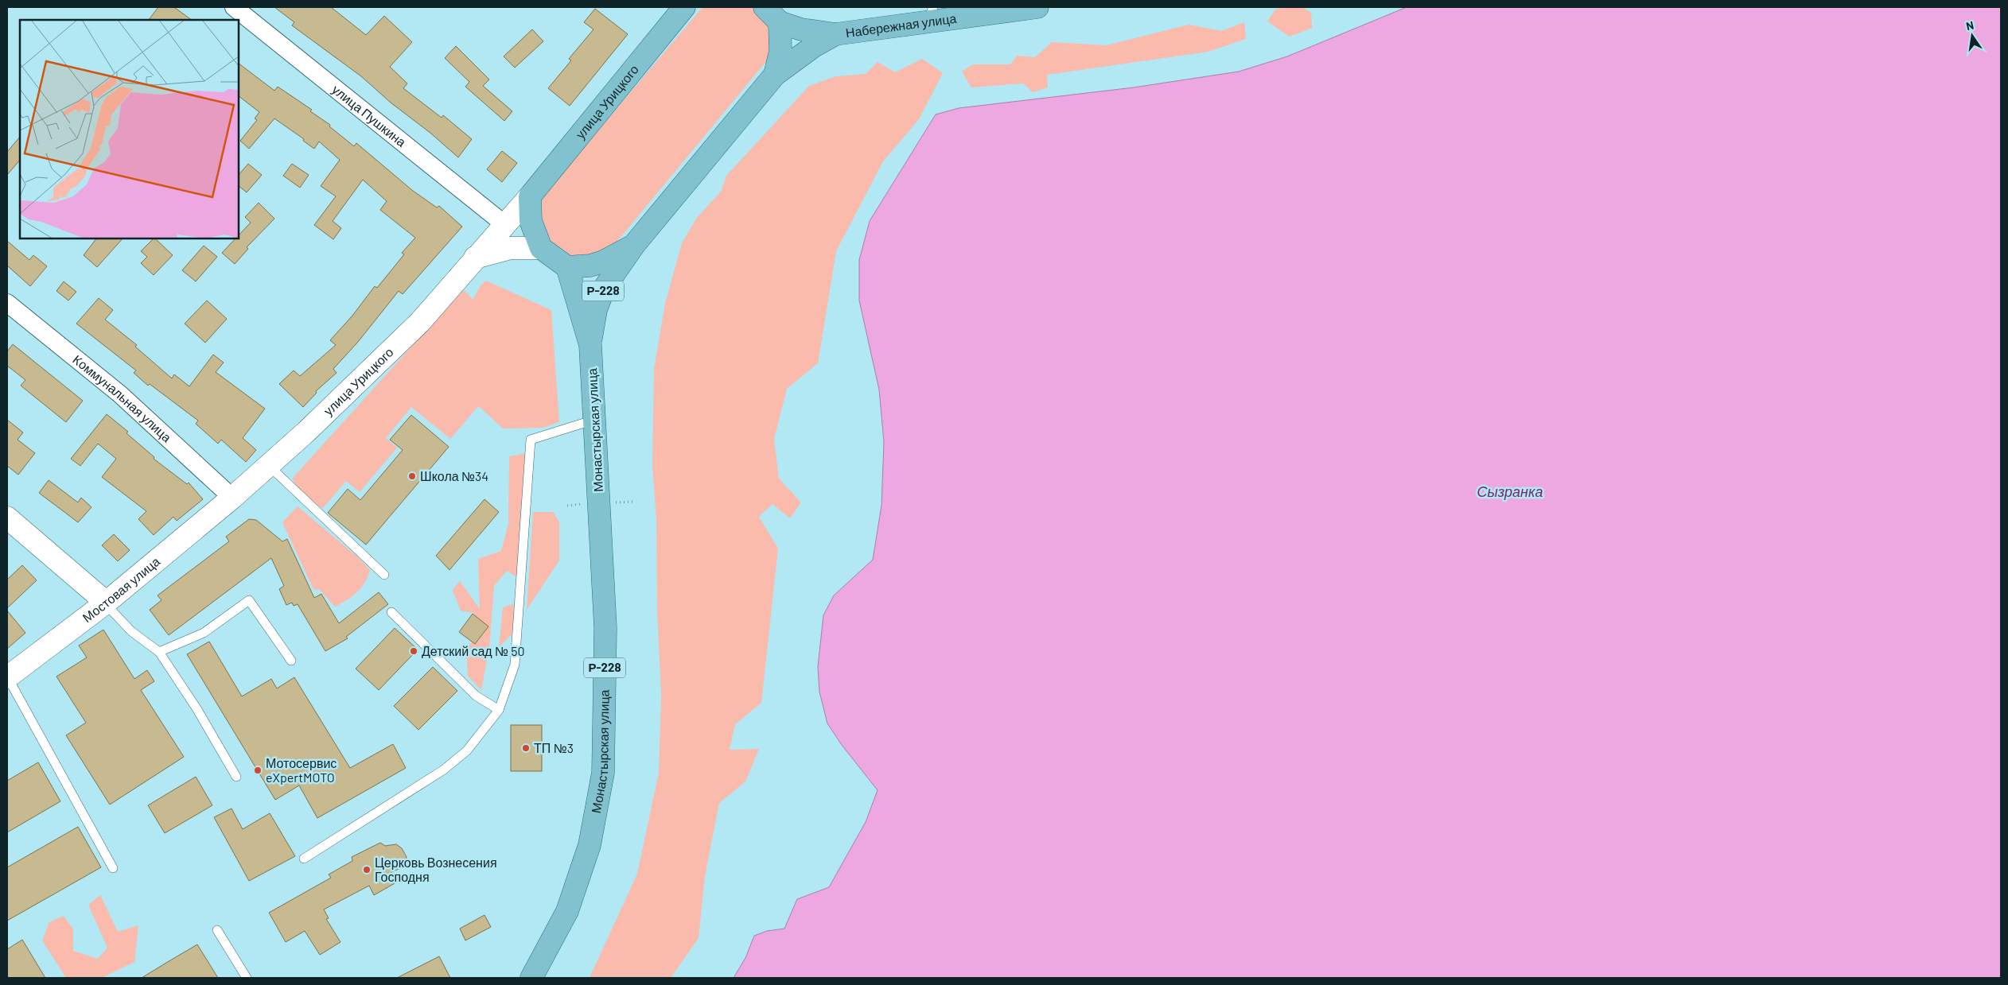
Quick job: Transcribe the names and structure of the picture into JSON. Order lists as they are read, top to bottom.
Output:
{
  "streets": {
    "main road": [
      "Набережная улица",
      "улица Урицкого",
      "Р-228",
      "Монастырская улица",
      "Мостовая улица"
    ],
    "street": ["улица Пушкина", "Коммунальная улица"]
  },
  "crossings": [
    ["улица Урицкого", "улица Пушкина"],
    ["улица Урицкого", "Коммунальная улица"],
    ["улица Урицкого", "Мостовая улица"],
    ["Р-228", "Монастырская улица"],
    ["Коммунальная улица", "Мостовая улица"]
  ],
  "water": ["Сызранка"],
  "places": [
    "Школа №34",
    "Детский сад № 50",
    "ТП №3",
    "Мотосервис eXpertMOTO",
    "Церковь Вознесения Господня"
  ],
  "north": "top"
}
